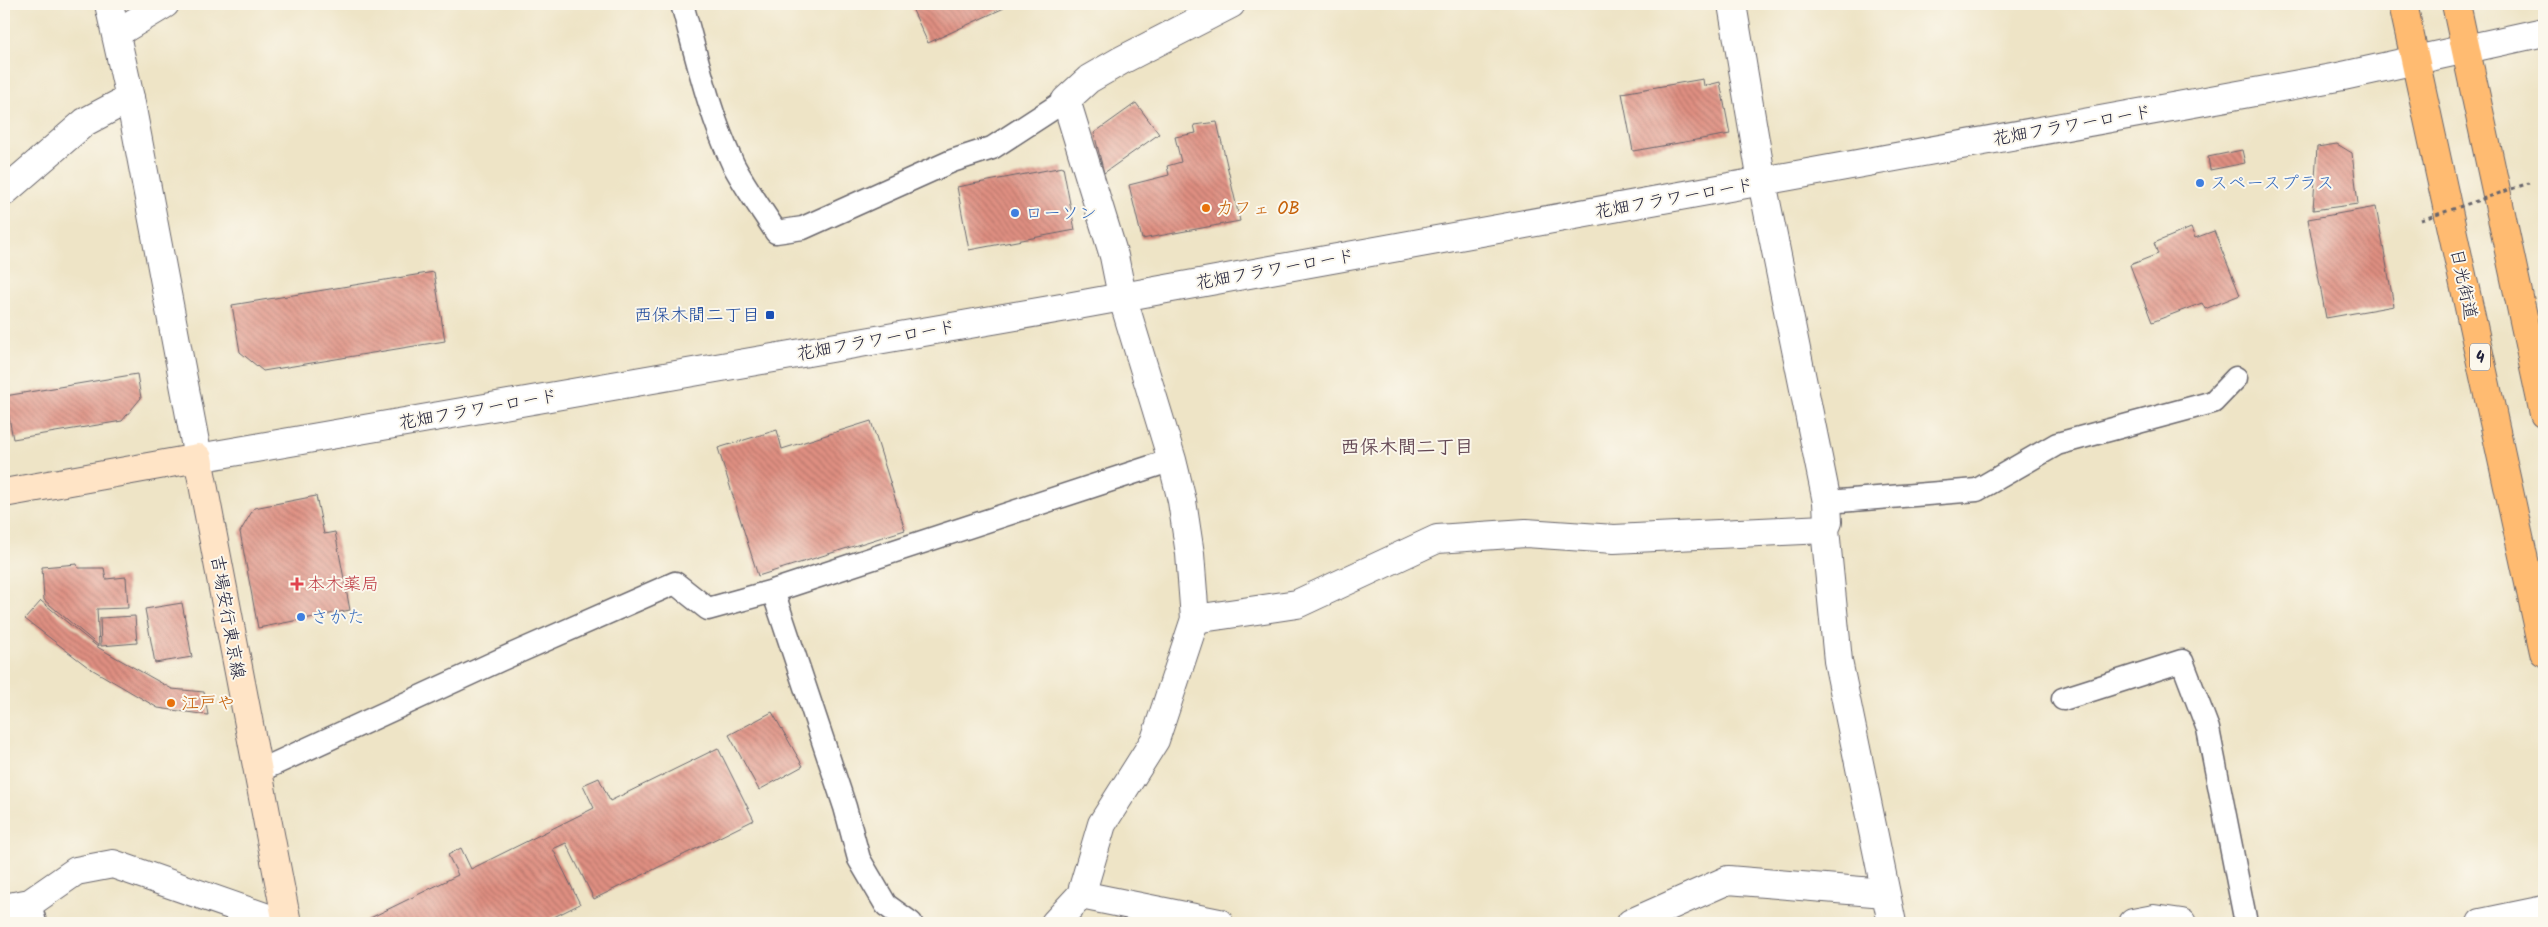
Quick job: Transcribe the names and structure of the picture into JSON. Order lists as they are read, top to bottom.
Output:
{
  "streets": {
    "highway": ["日光街道", "4"],
    "main road": ["花畑フラワーロード", "吉場安行東京線"]
  },
  "crossings": [
    ["花畑フラワーロード", "日光街道"],
    ["花畑フラワーロード", "吉場安行東京線"]
  ],
  "districts": ["西保木間二丁目"],
  "places": {
    "other": [
      "スペースプラス",
      "カフェ OB",
      "ローソン",
      "さかた",
      "江戸や"
    ],
    "transit": ["西保木間二丁目"],
    "health": ["本木薬局"]
  }
}
